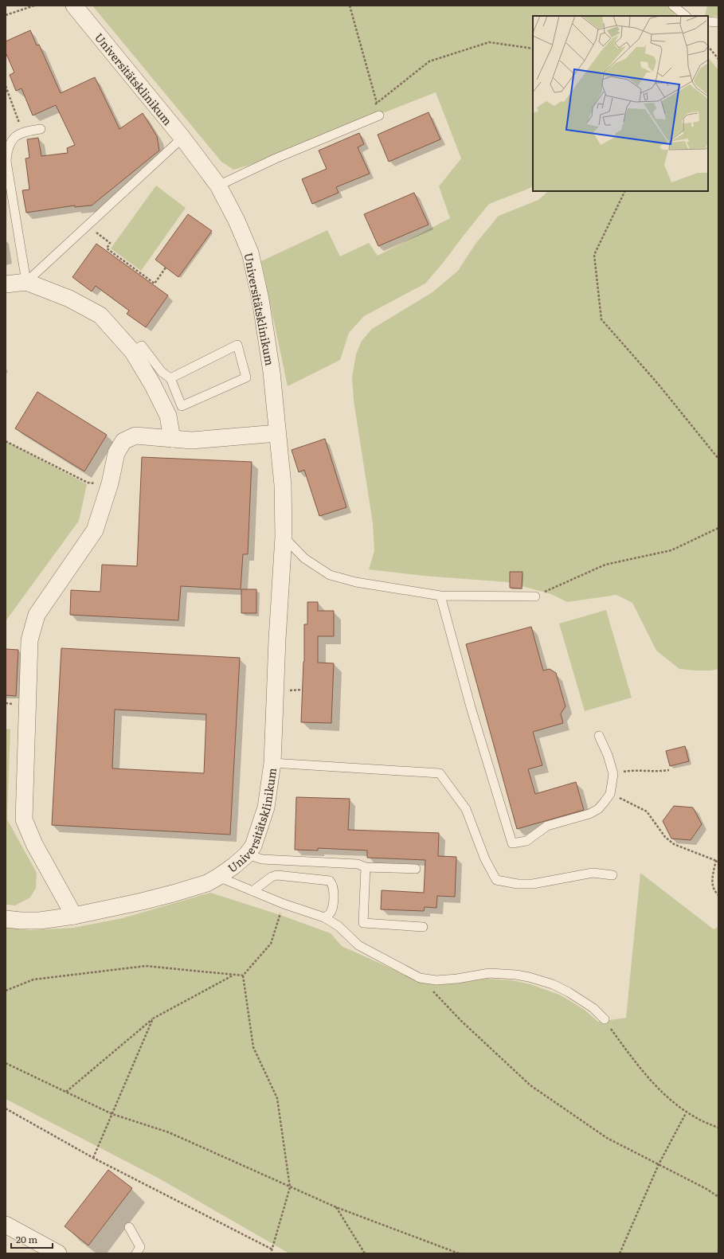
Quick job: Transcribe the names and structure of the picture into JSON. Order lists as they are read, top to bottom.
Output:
{
  "streets": {
    "street": ["Universitätsklinikum"]
  },
  "scale_bar": "20 m"
}
